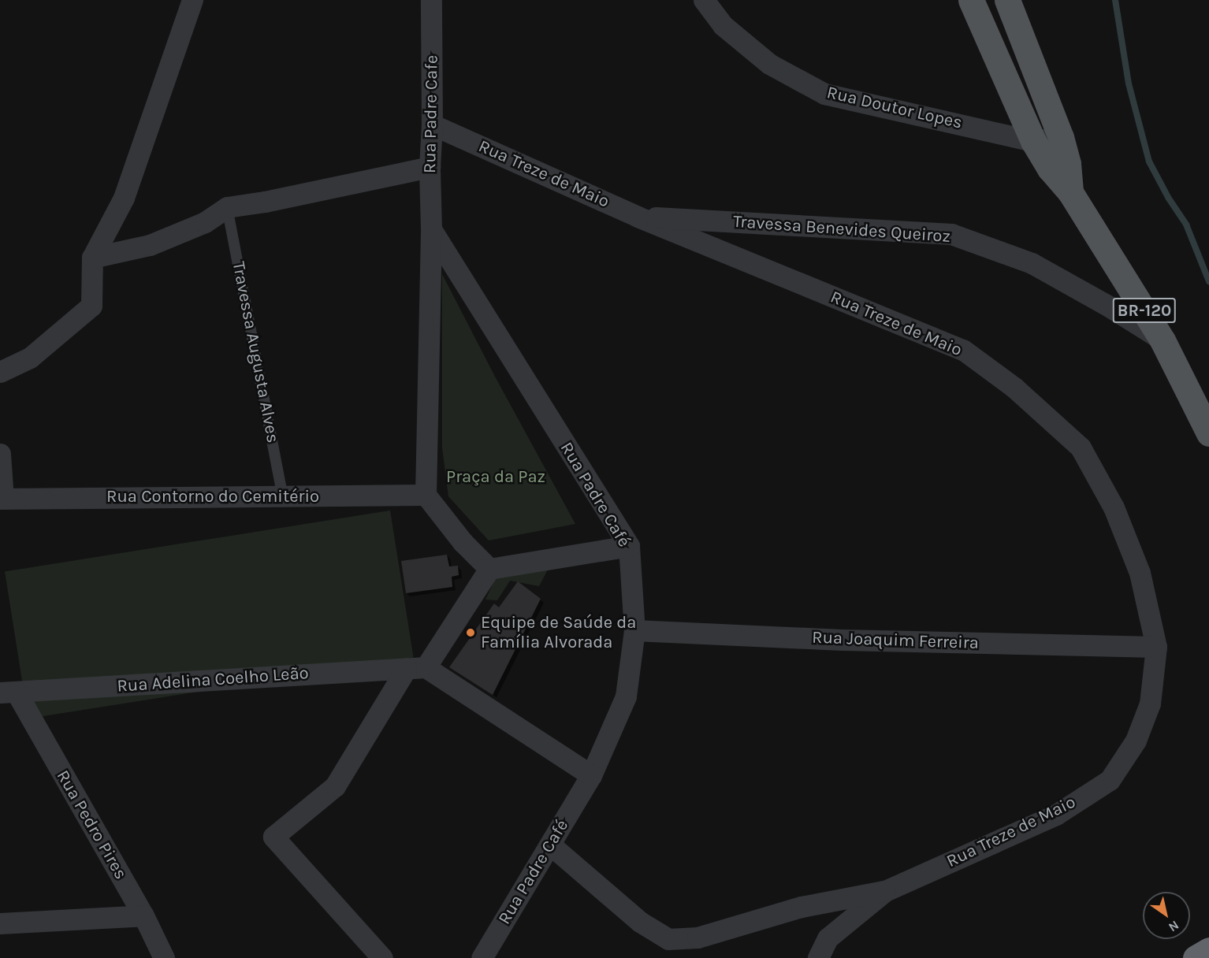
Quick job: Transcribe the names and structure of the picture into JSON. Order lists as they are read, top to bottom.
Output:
{
  "streets": {
    "main road": ["BR-120"],
    "street": [
      "Rua Doutor Lopes",
      "Rua Padre Cafe",
      "Rua Treze de Maio",
      "Travessa Benevides Queiroz",
      "Rua Padre Café",
      "Rua Contorno do Cemitério",
      "Rua Joaquim Ferreira",
      "Rua Adelina Coelho Leão",
      "Rua Pedro Pires"
    ],
    "lane": ["Travessa Augusta Alves"]
  },
  "crossings": [
    ["Rua Doutor Lopes", "BR-120"],
    ["Rua Padre Cafe", "Rua Treze de Maio"],
    ["Rua Padre Cafe", "Rua Padre Café"],
    ["Rua Treze de Maio", "Travessa Benevides Queiroz"],
    ["Rua Treze de Maio", "Rua Joaquim Ferreira"],
    ["Travessa Benevides Queiroz", "BR-120"],
    ["Travessa Augusta Alves", "Rua Contorno do Cemitério"],
    ["Rua Padre Café", "Rua Joaquim Ferreira"],
    ["Rua Adelina Coelho Leão", "Rua Pedro Pires"]
  ],
  "parks": ["Praça da Paz"],
  "places": ["Equipe de Saúde da Família Alvorada"],
  "north": "bottom right"
}
